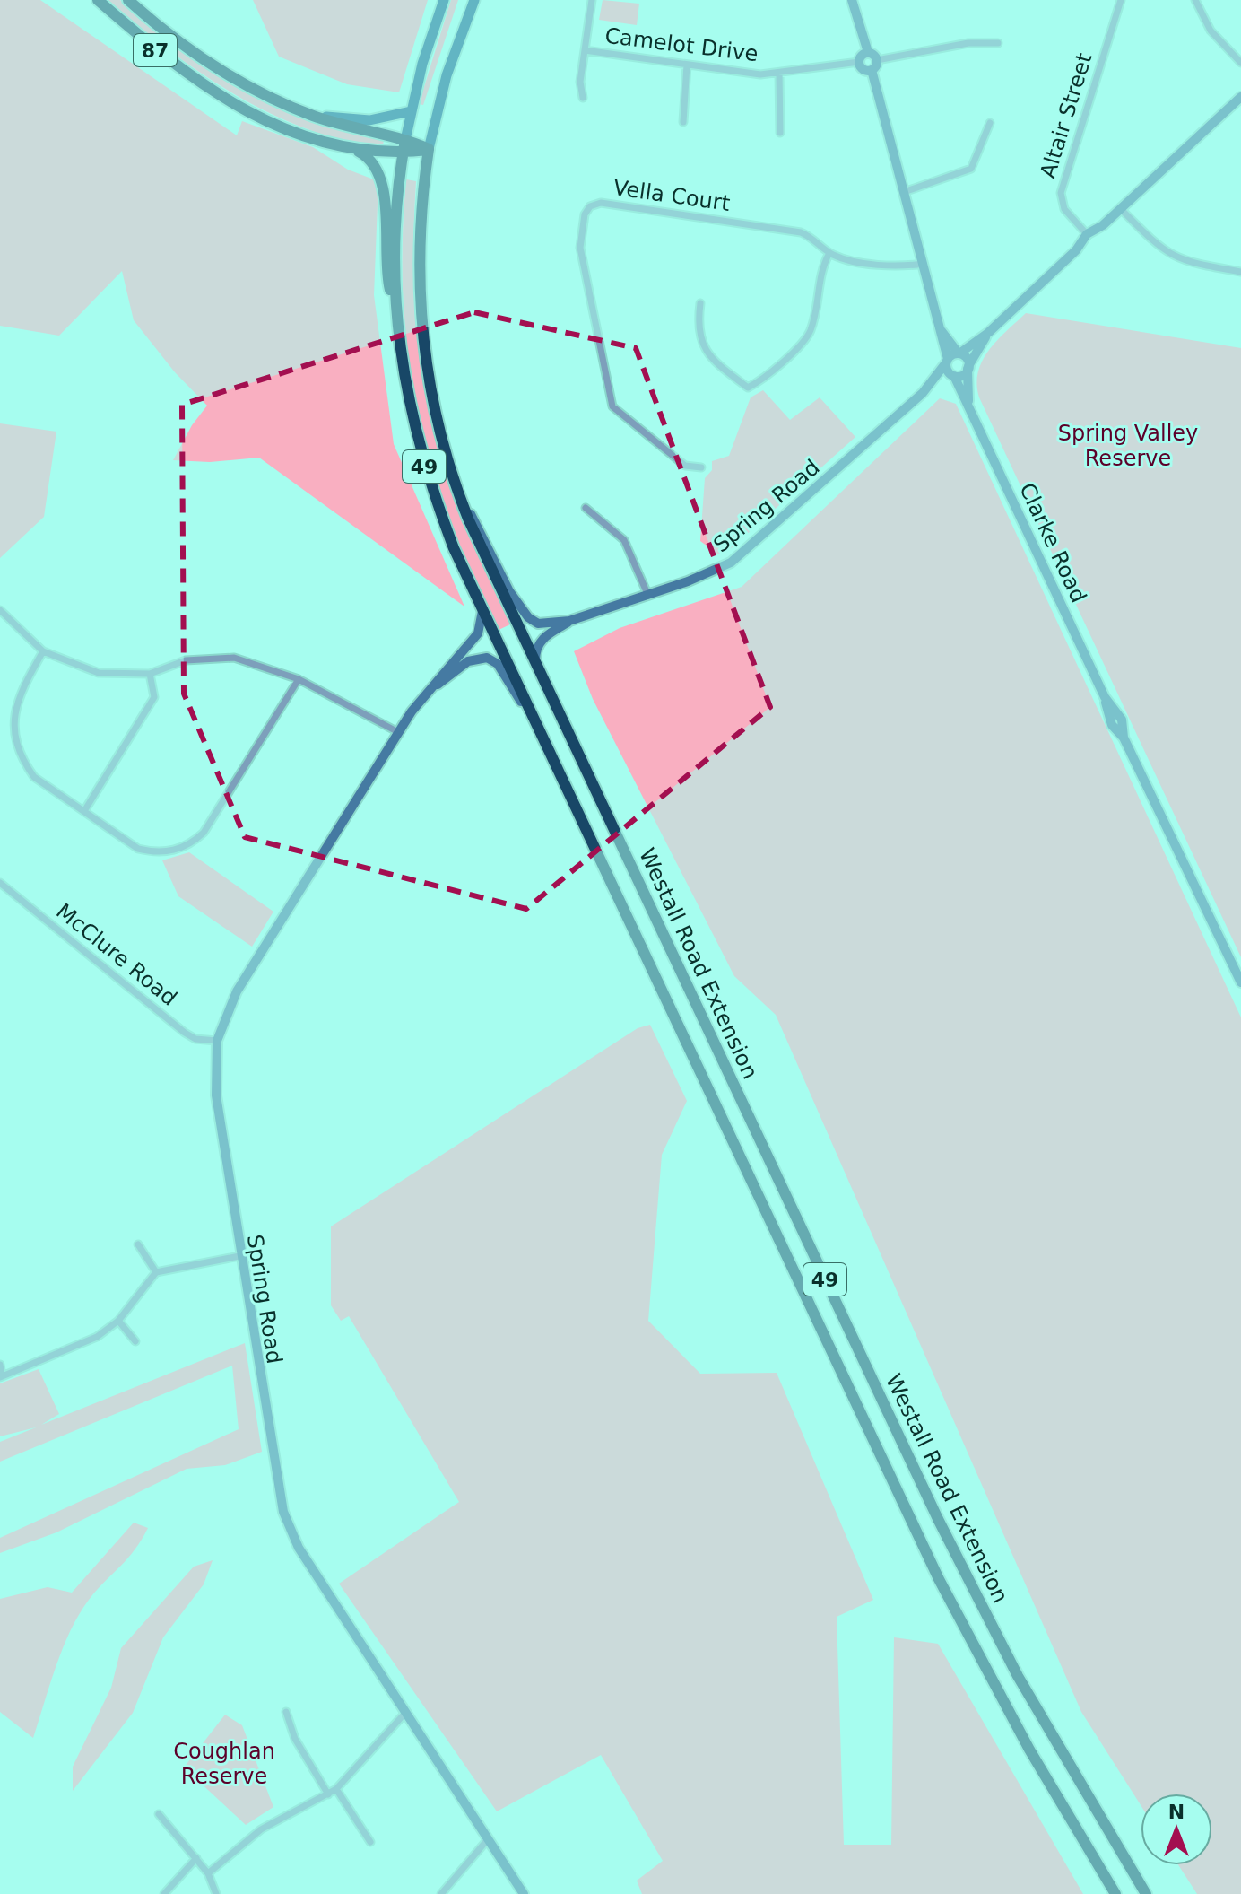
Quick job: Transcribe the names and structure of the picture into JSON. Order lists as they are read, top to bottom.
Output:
{
  "streets": {
    "highway": ["87", "49", "Westall Road Extension"],
    "main road": ["Spring Road", "Clarke Road"],
    "street": [
      "Camelot Drive",
      "Altair Street",
      "Vella Court",
      "McClure Road"
    ]
  },
  "crossings": [
    ["87", "Westall Road Extension"],
    ["Spring Road", "Clarke Road"],
    ["Spring Road", "McClure Road"],
    ["Spring Road", "Westall Road Extension"]
  ],
  "parks": ["Spring Valley Reserve", "Coughlan Reserve"],
  "north": "top"
}
